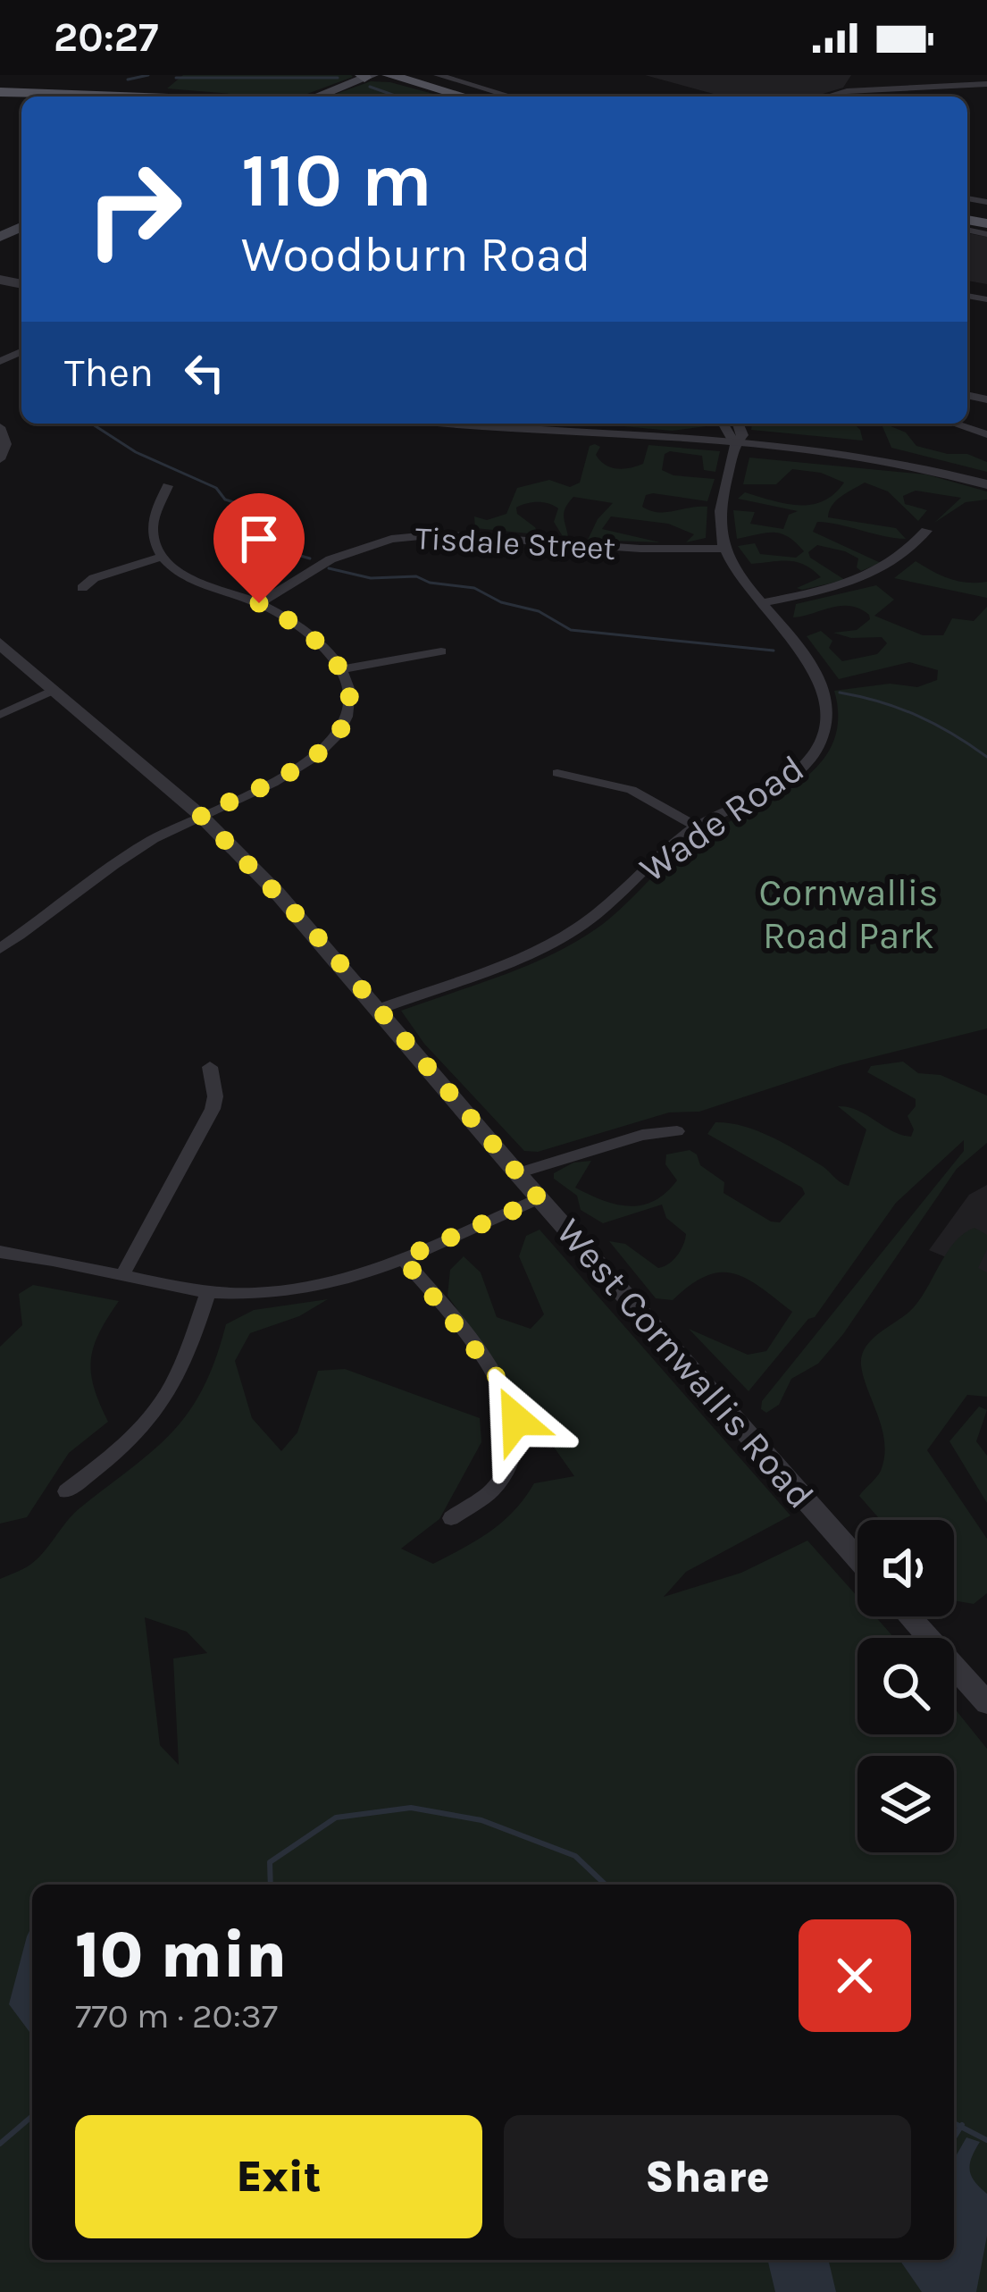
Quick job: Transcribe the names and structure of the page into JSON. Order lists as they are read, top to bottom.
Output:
{
  "streets": {
    "street": ["Tisdale Street", "Wade Road", "West Cornwallis Road"]
  },
  "crossings": [
    ["Tisdale Street", "Wade Road"],
    ["Wade Road", "West Cornwallis Road"]
  ],
  "parks": ["Cornwallis Road Park"],
  "page": {
    "status": "20:27",
    "turn": ["110 m", "Woodburn Road"],
    "then": "Then",
    "heading": ["10 min", "770 m · 20:37"],
    "buttons": ["Exit", "Share"]
  }
}
